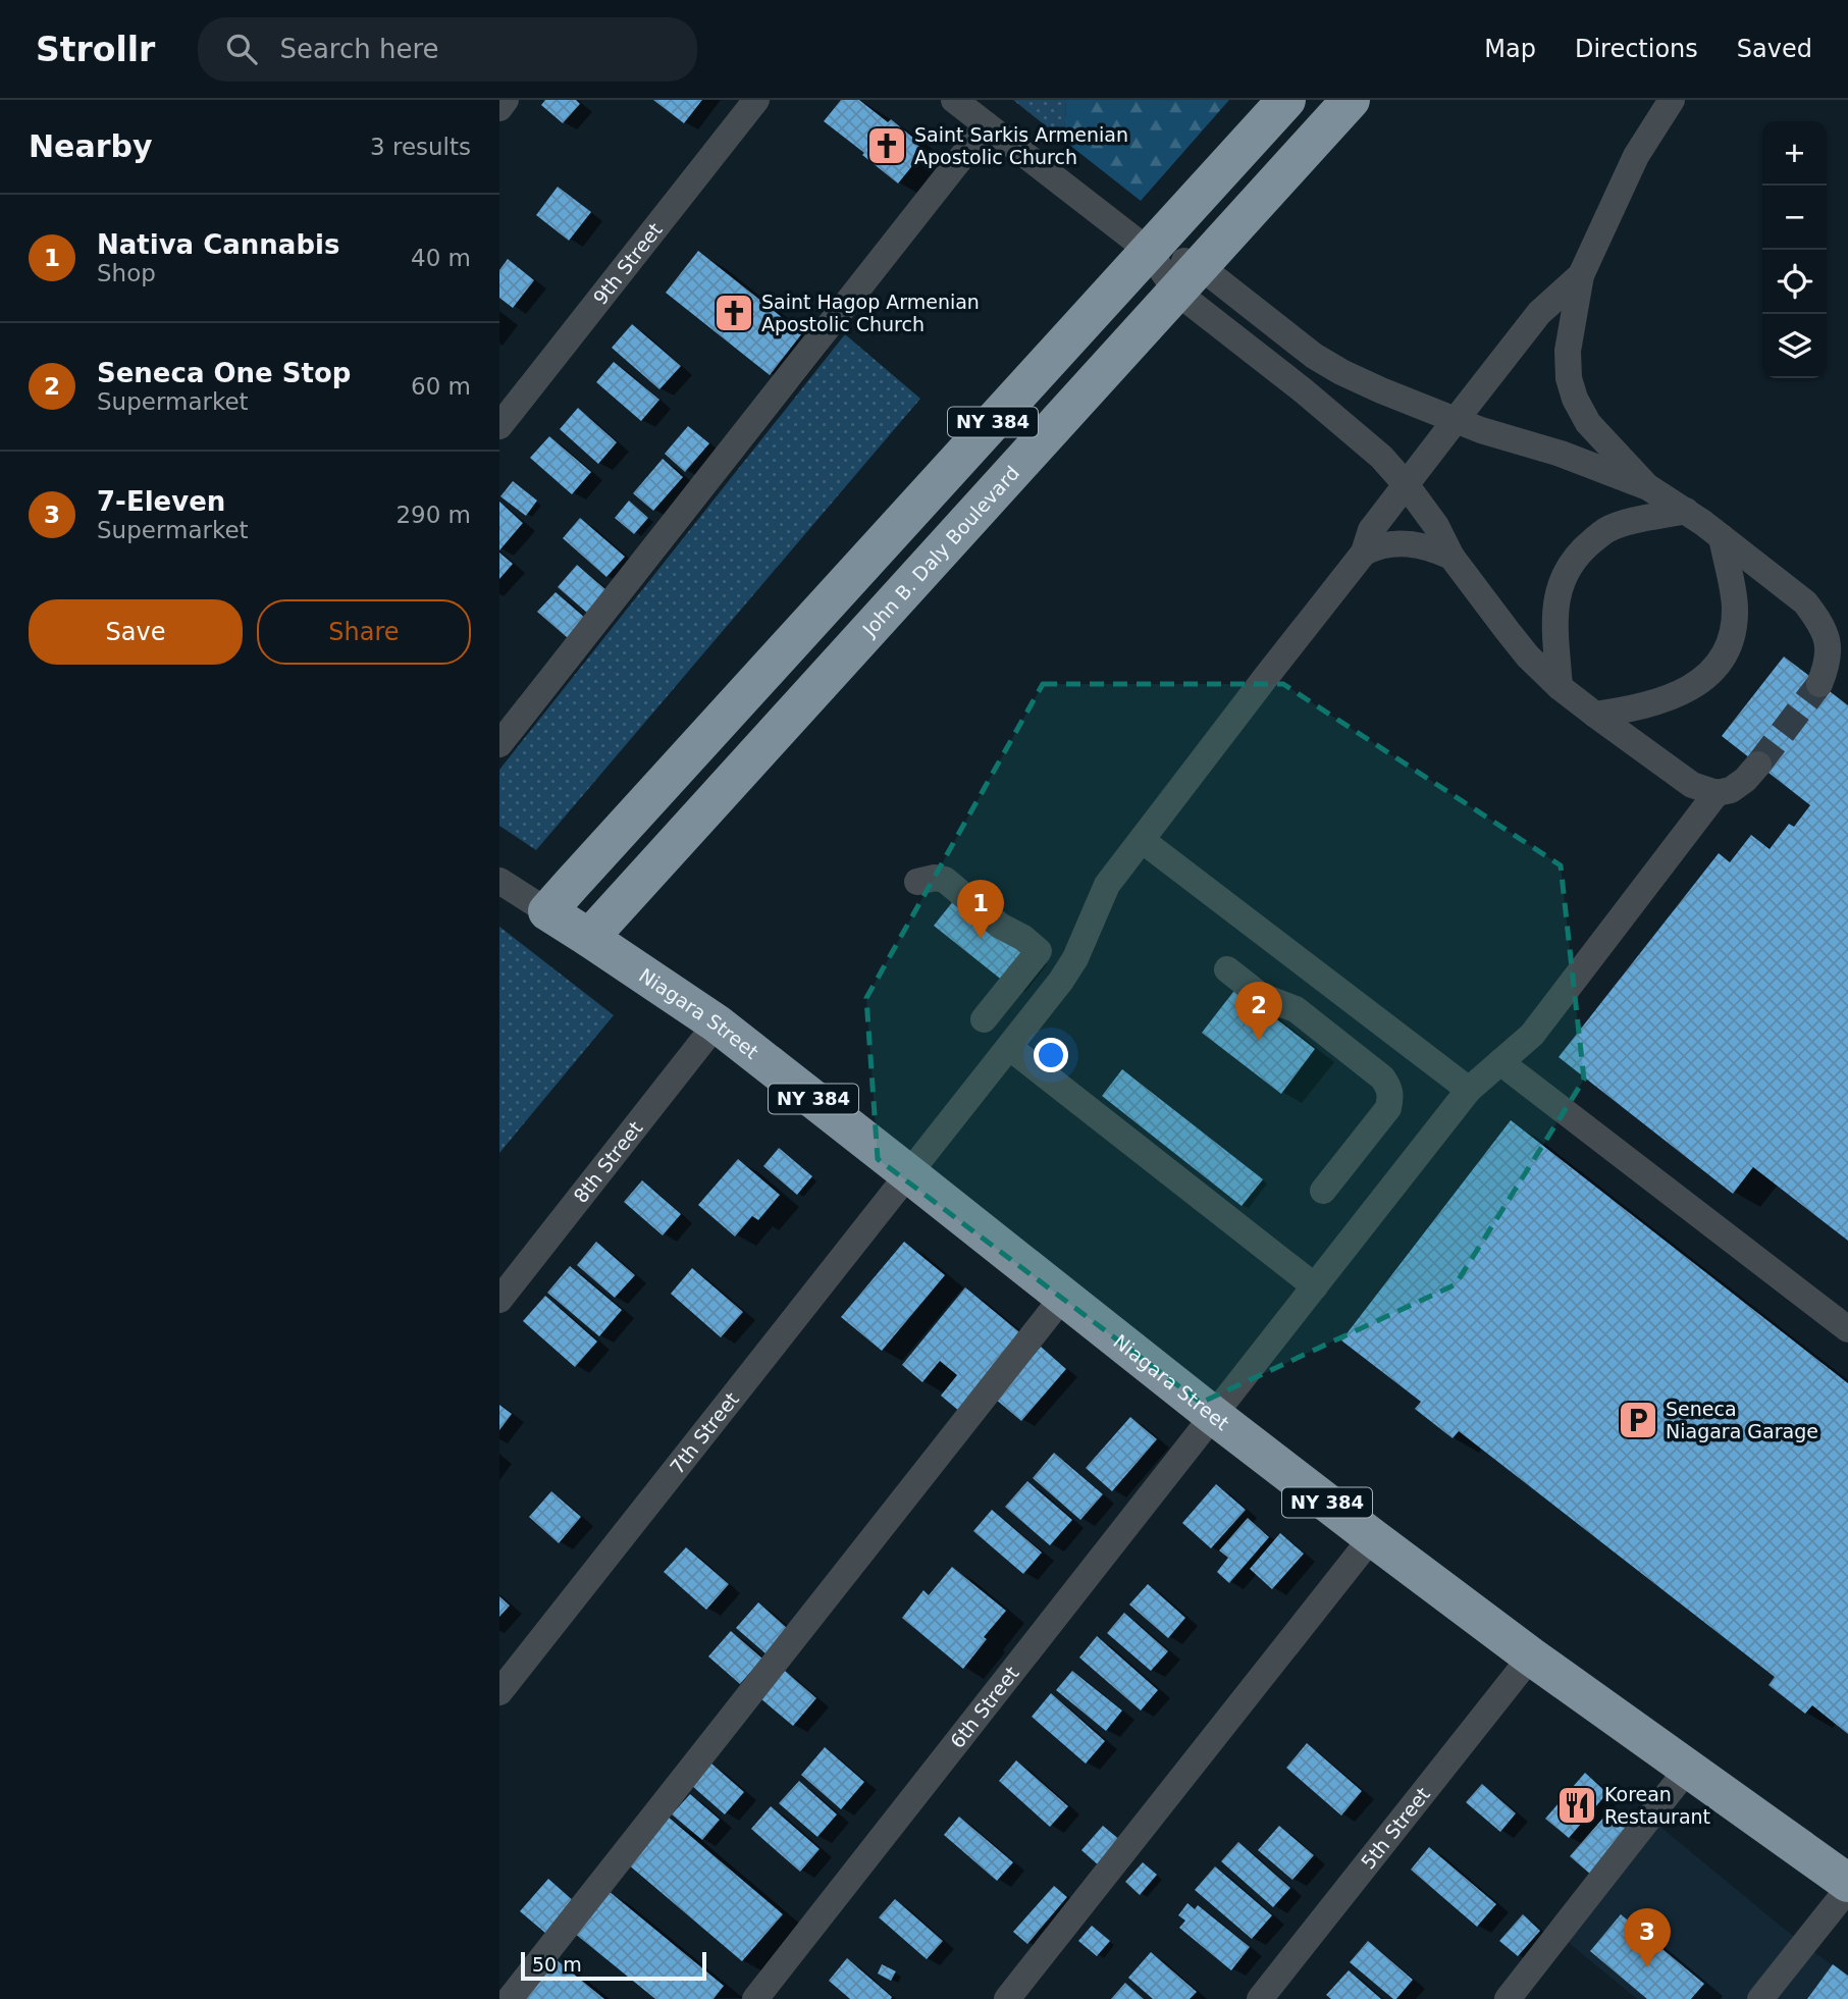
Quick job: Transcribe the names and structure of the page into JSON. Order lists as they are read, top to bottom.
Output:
{
  "streets": {
    "highway": ["NY 384", "John B. Daly Boulevard", "Niagara Street"],
    "street": [
      "9th Street",
      "8th Street",
      "7th Street",
      "6th Street",
      "5th Street"
    ]
  },
  "crossings": [
    ["NY 384", "Niagara Street"],
    ["John B. Daly Boulevard", "Niagara Street"],
    ["Niagara Street", "8th Street"],
    ["Niagara Street", "7th Street"],
    ["Niagara Street", "6th Street"],
    ["Niagara Street", "5th Street"]
  ],
  "places": {
    "church": ["Saint Sarkis Armenian Apostolic Church", "Saint Hagop Armenian Apostolic Church"],
    "parking": ["Seneca Niagara Garage"],
    "restaurant": ["Korean Restaurant"]
  },
  "scale_bar": "50 m",
  "page": {
    "header": "Strollr",
    "search": "Search here",
    "nav": ["Map", "Directions", "Saved"],
    "heading": ["Nearby", "3 results"],
    "map_buttons": ["+", "−"],
    "list": [
      {
        "mark": "1",
        "name": "Nativa Cannabis",
        "note": "Shop",
        "value": "40 m"
      },
      {
        "mark": "2",
        "name": "Seneca One Stop",
        "note": "Supermarket",
        "value": "60 m"
      },
      {
        "mark": "3",
        "name": "7-Eleven",
        "note": "Supermarket",
        "value": "290 m"
      }
    ],
    "buttons": ["Save", "Share"],
    "pins": ["1", "2", "3"],
    "scale": "50 m"
  }
}
